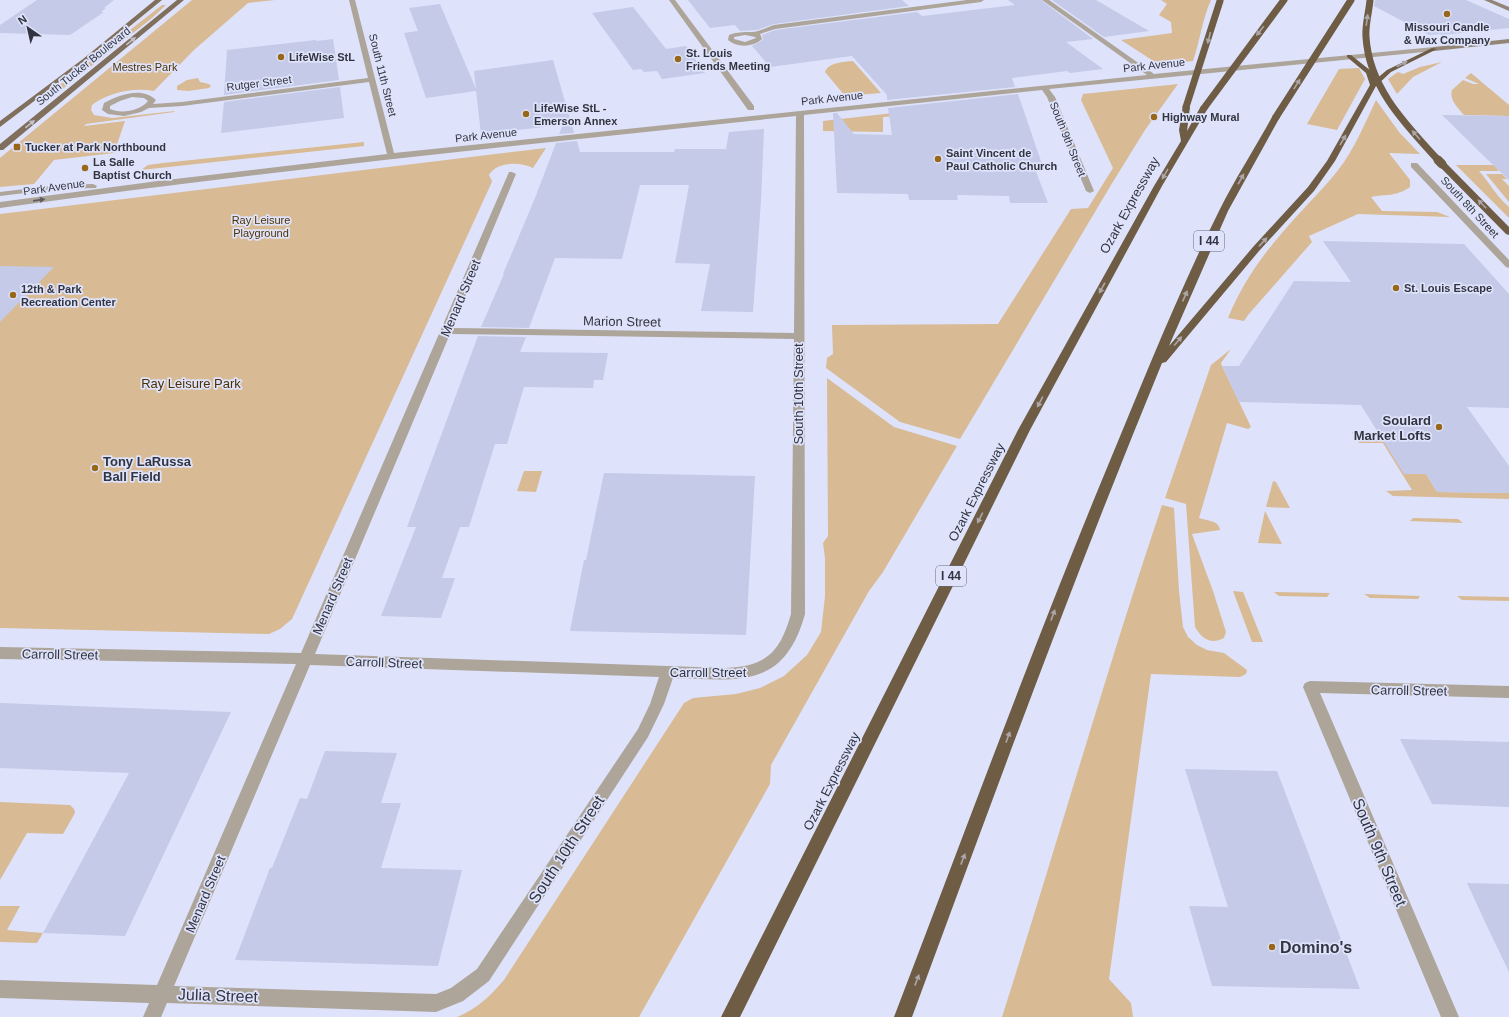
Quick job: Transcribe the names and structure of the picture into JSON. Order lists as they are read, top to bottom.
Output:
{
  "streets": {
    "highway": ["Ozark Expressway", "I 44"],
    "main road": ["South Tucker Boulevard"],
    "street": [
      "Park Avenue",
      "South 11th Street",
      "Rutger Street",
      "South 9th Street",
      "South 8th Street",
      "Menard Street",
      "Marion Street",
      "South 10th Street",
      "Carroll Street",
      "Julia Street"
    ]
  },
  "crossings": [
    ["Park Avenue", "South 11th Street"],
    ["Park Avenue", "South 9th Street"],
    ["Park Avenue", "South 10th Street"],
    ["South 11th Street", "Rutger Street"],
    ["South 9th Street", "Carroll Street"],
    ["Menard Street", "Marion Street"],
    ["Menard Street", "Carroll Street"],
    ["Menard Street", "Julia Street"],
    ["Marion Street", "South 10th Street"],
    ["South 10th Street", "Carroll Street"],
    ["South 10th Street", "Julia Street"]
  ],
  "parks": ["Mestres Park", "Ray Leisure Playground", "Ray Leisure Park"],
  "places": {
    "other": [
      "Missouri Candle & Wax Company",
      "LifeWise StL",
      "St. Louis Friends Meeting",
      "LifeWise StL - Emerson Annex",
      "Highway Mural",
      "Saint Vincent de Paul Catholic Church",
      "La Salle Baptist Church",
      "St. Louis Escape",
      "12th & Park Recreation Center",
      "Soulard Market Lofts",
      "Tony LaRussa Ball Field",
      "Domino's"
    ],
    "transit": ["Tucker at Park Northbound"]
  },
  "north": "top left"
}
